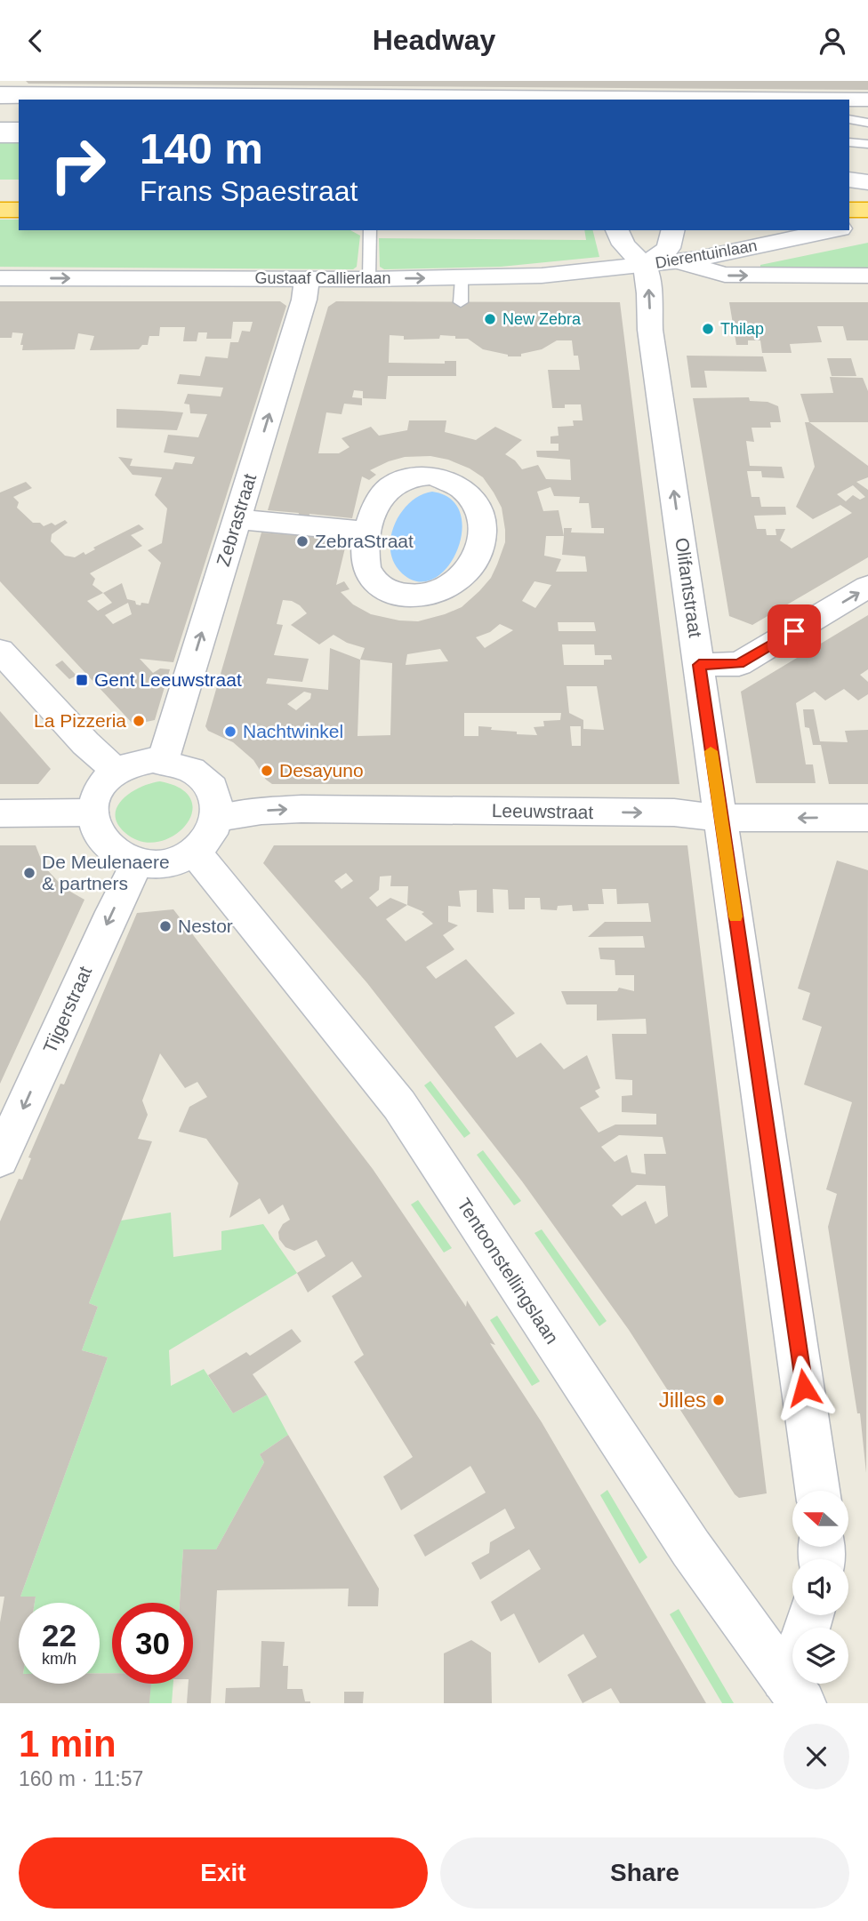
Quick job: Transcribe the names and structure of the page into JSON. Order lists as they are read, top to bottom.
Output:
{
  "streets": {
    "street": [
      "Dierentuinlaan",
      "Gustaaf Callierlaan",
      "Zebrastraat",
      "Olifantstraat",
      "Leeuwstraat",
      "Tijgerstraat",
      "Tentoonstellingslaan"
    ]
  },
  "crossings": [
    ["Dierentuinlaan", "Gustaaf Callierlaan"],
    ["Dierentuinlaan", "Olifantstraat"],
    ["Gustaaf Callierlaan", "Zebrastraat"],
    ["Gustaaf Callierlaan", "Olifantstraat"],
    ["Zebrastraat", "Leeuwstraat"],
    ["Zebrastraat", "Tijgerstraat"],
    ["Zebrastraat", "Tentoonstellingslaan"],
    ["Olifantstraat", "Leeuwstraat"],
    ["Leeuwstraat", "Tijgerstraat"],
    ["Leeuwstraat", "Tentoonstellingslaan"],
    ["Tijgerstraat", "Tentoonstellingslaan"]
  ],
  "one_way": ["Zebrastraat", "Tijgerstraat"],
  "places": {
    "other": [
      "New Zebra",
      "Thilap",
      "ZebraStraat",
      "La Pizzeria",
      "Nachtwinkel",
      "Desayuno",
      "De Meulenaere & partners",
      "Nestor",
      "Jilles"
    ],
    "transit": ["Gent Leeuwstraat"]
  },
  "north": "left",
  "page": {
    "header": "Headway",
    "turn": ["140 m", "Frans Spaestraat"],
    "speed": "22 km/h",
    "limit": "30",
    "heading": ["1 min", "160 m · 11:57"],
    "buttons": ["Exit", "Share"]
  }
}
